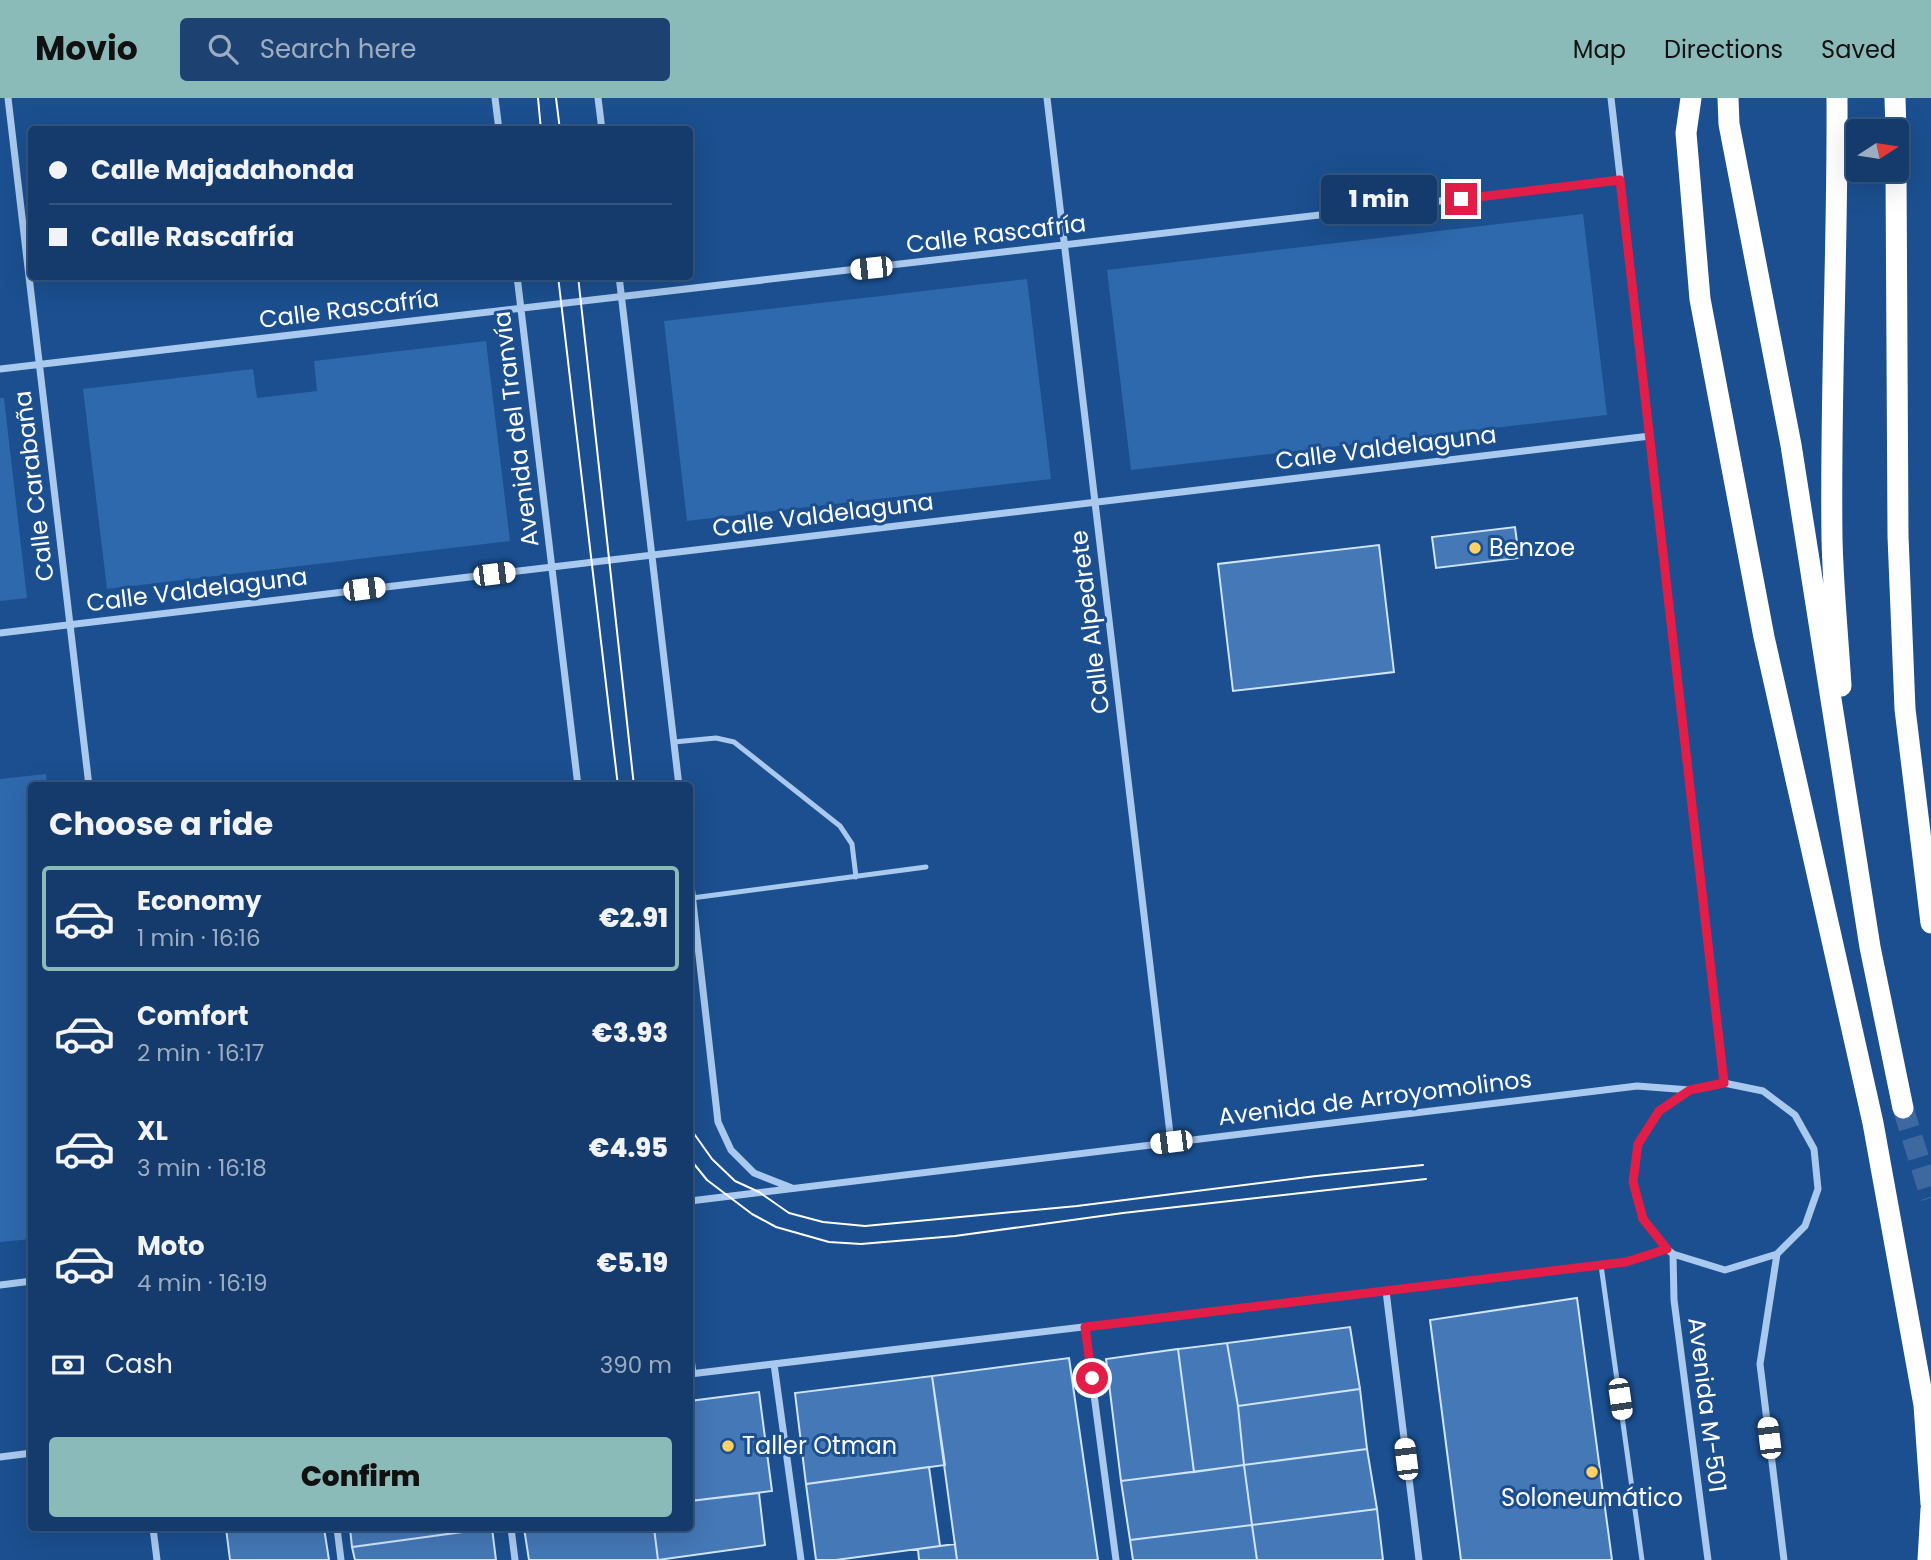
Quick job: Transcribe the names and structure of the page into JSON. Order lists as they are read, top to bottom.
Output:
{
  "streets": {
    "street": [
      "Calle Rascafría",
      "Avenida del Tranvía",
      "Calle Valdelaguna",
      "Calle Carabaña",
      "Calle Alpedrete",
      "Avenida de Arroyomolinos",
      "Avenida M-501"
    ]
  },
  "crossings": [
    ["Calle Rascafría", "Avenida del Tranvía"],
    ["Calle Rascafría", "Calle Carabaña"],
    ["Calle Rascafría", "Calle Alpedrete"],
    ["Avenida del Tranvía", "Calle Valdelaguna"],
    ["Calle Valdelaguna", "Calle Carabaña"],
    ["Calle Valdelaguna", "Calle Alpedrete"],
    ["Calle Alpedrete", "Avenida de Arroyomolinos"],
    ["Avenida de Arroyomolinos", "Avenida M-501"]
  ],
  "places": ["Benzoe", "Taller Otman", "Soloneumático"],
  "north": "right",
  "page": {
    "header": "Movio",
    "search": "Search here",
    "nav": ["Map", "Directions", "Saved"],
    "banner": ["Calle Majadahonda", "Calle Rascafría"],
    "bubble": "1 min",
    "heading": "Choose a ride",
    "list": [
      {
        "name": "Economy",
        "note": "1 min · 16:16",
        "value": "€2.91"
      },
      {
        "name": "Comfort",
        "note": "2 min · 16:17",
        "value": "€3.93"
      },
      {
        "name": "XL",
        "note": "3 min · 16:18",
        "value": "€4.95"
      },
      {
        "name": "Moto",
        "note": "4 min · 16:19",
        "value": "€5.19"
      }
    ],
    "pay": ["Cash", "390 m"],
    "buttons": "Confirm"
  }
}
